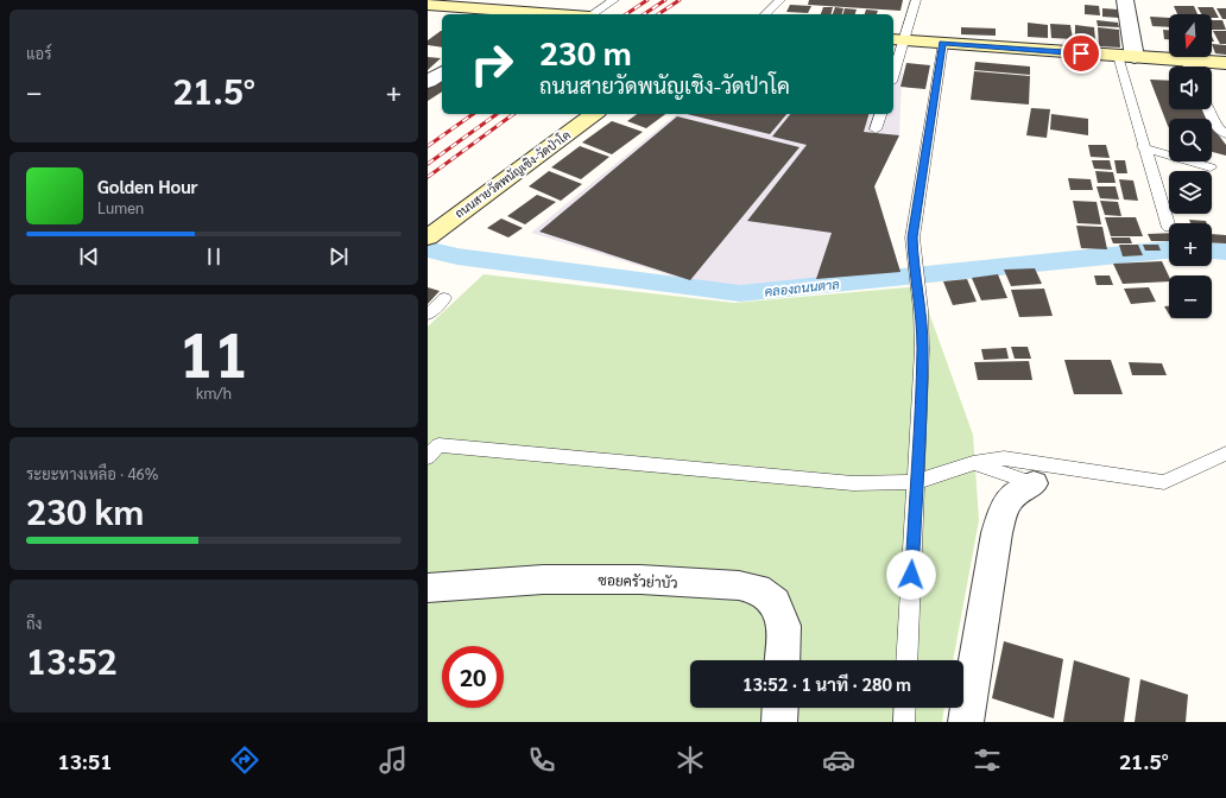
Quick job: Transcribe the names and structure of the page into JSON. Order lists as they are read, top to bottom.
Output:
{
  "streets": {
    "main road": ["ถนนสายวัดพนัญเชิง-วัดป่าโค"],
    "street": ["ซอยครัวย่าบัว"]
  },
  "water": ["คลองถนนตาล"],
  "north": "bottom",
  "page": {
    "tile": [
      "แอร์",
      ["11", "km/h"],
      ["ระยะทางเหลือ · 46%", "230 km"],
      ["ถึง", "13:52"]
    ],
    "map_buttons": ["+", "−"],
    "turn": ["230 m", "ถนนสายวัดพนัญเชิง-วัดป่าโค"],
    "heat": ["−", "21.5°", "+"],
    "song": ["Golden Hour", "Lumen"],
    "limit": "20",
    "trip": "13:52 · 1 นาที · 280 m",
    "tabs": ["13:51", "21.5°"]
  }
}
